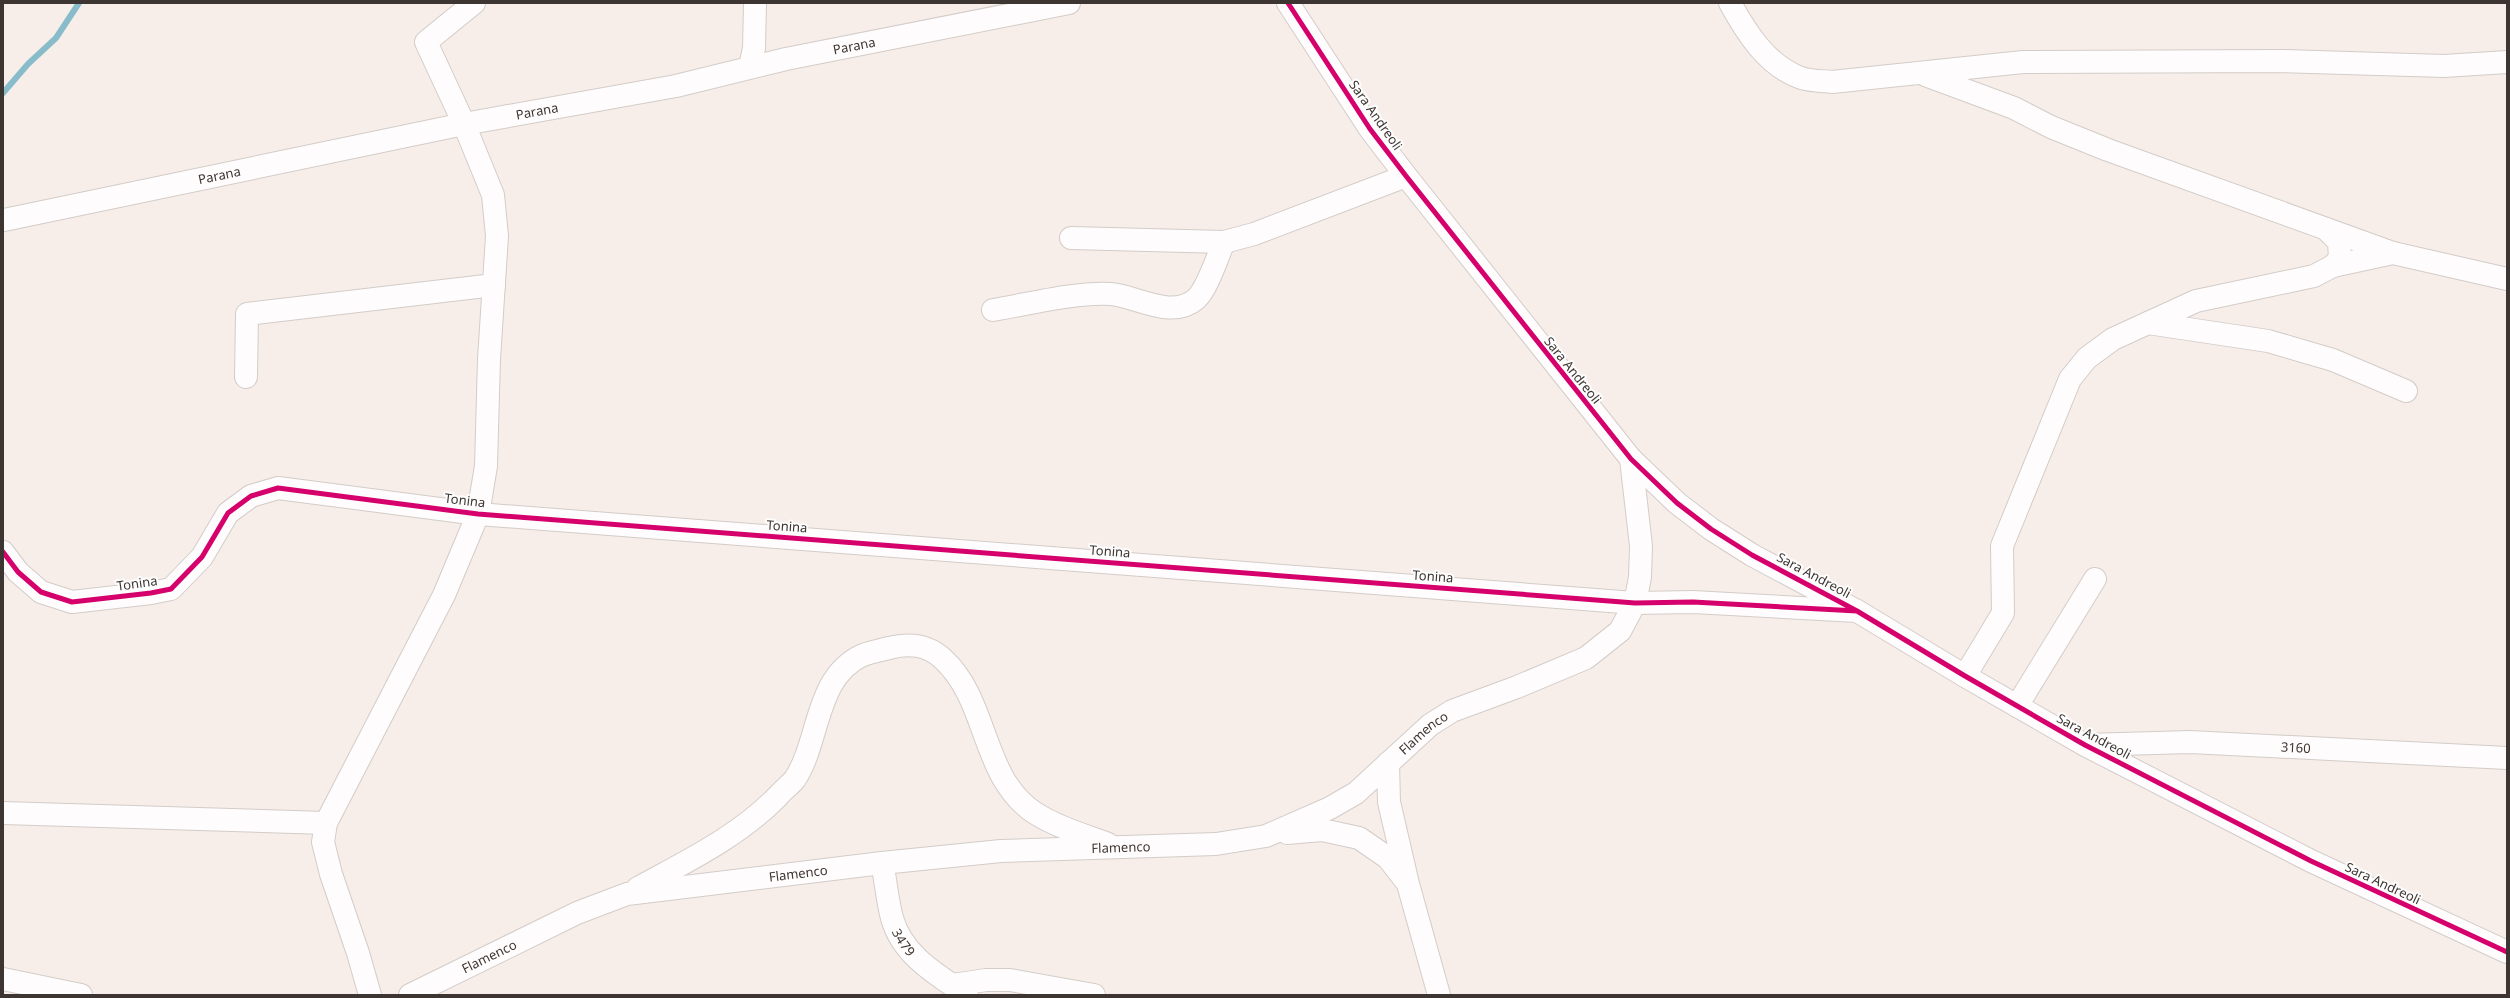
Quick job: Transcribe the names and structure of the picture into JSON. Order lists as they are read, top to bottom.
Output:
{
  "streets": {
    "street": [
      "Parana",
      "Sara Andreoli",
      "Tonina",
      "Flamenco",
      "3160",
      "3479"
    ]
  },
  "crossings": [
    ["Sara Andreoli", "Tonina"],
    ["Sara Andreoli", "Flamenco"],
    ["Sara Andreoli", "3160"],
    ["Tonina", "Flamenco"],
    ["Flamenco", "3479"]
  ]
}
